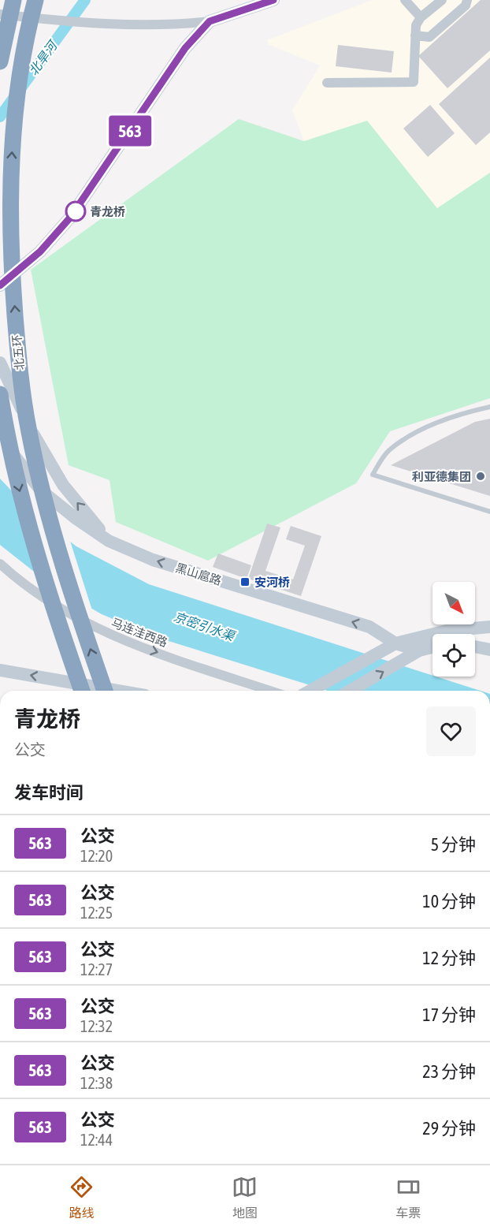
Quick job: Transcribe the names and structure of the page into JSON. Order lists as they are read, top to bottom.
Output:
{
  "streets": {
    "highway": ["北五环"],
    "street": ["黑山扈路", "马连洼西路"]
  },
  "one_way": ["黑山扈路"],
  "water": ["北旱河", "京密引水渠"],
  "places": {
    "other": ["青龙桥", "利亚德集团"],
    "transit": ["安河桥"]
  },
  "lines": ["bus line 563"],
  "north": "bottom right",
  "page": {
    "on_map": "563",
    "heading": [
      ["青龙桥", "公交"],
      "发车时间"
    ],
    "list": [
      {
        "mark": "563",
        "name": "公交",
        "note": "12:20",
        "value": "5 分钟"
      },
      {
        "mark": "563",
        "name": "公交",
        "note": "12:25",
        "value": "10 分钟"
      },
      {
        "mark": "563",
        "name": "公交",
        "note": "12:27",
        "value": "12 分钟"
      },
      {
        "mark": "563",
        "name": "公交",
        "note": "12:32",
        "value": "17 分钟"
      },
      {
        "mark": "563",
        "name": "公交",
        "note": "12:38",
        "value": "23 分钟"
      },
      {
        "mark": "563",
        "name": "公交",
        "note": "12:44",
        "value": "29 分钟"
      }
    ],
    "tabs": ["路线", "地图", "车票"]
  }
}
